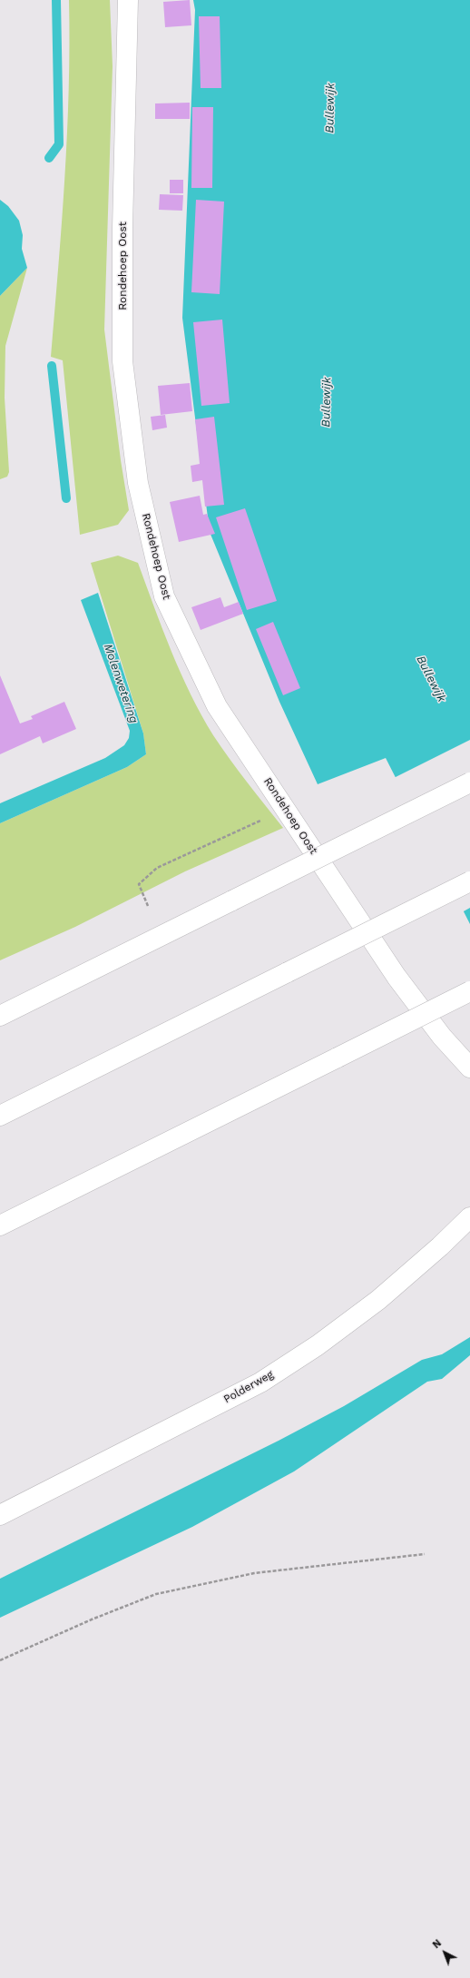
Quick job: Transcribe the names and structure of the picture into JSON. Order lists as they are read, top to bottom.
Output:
{
  "streets": {
    "main road": ["Rondehoep Oost", "Polderweg"]
  },
  "water": ["Bullewijk", "Molenwetering"],
  "north": "top left"
}
